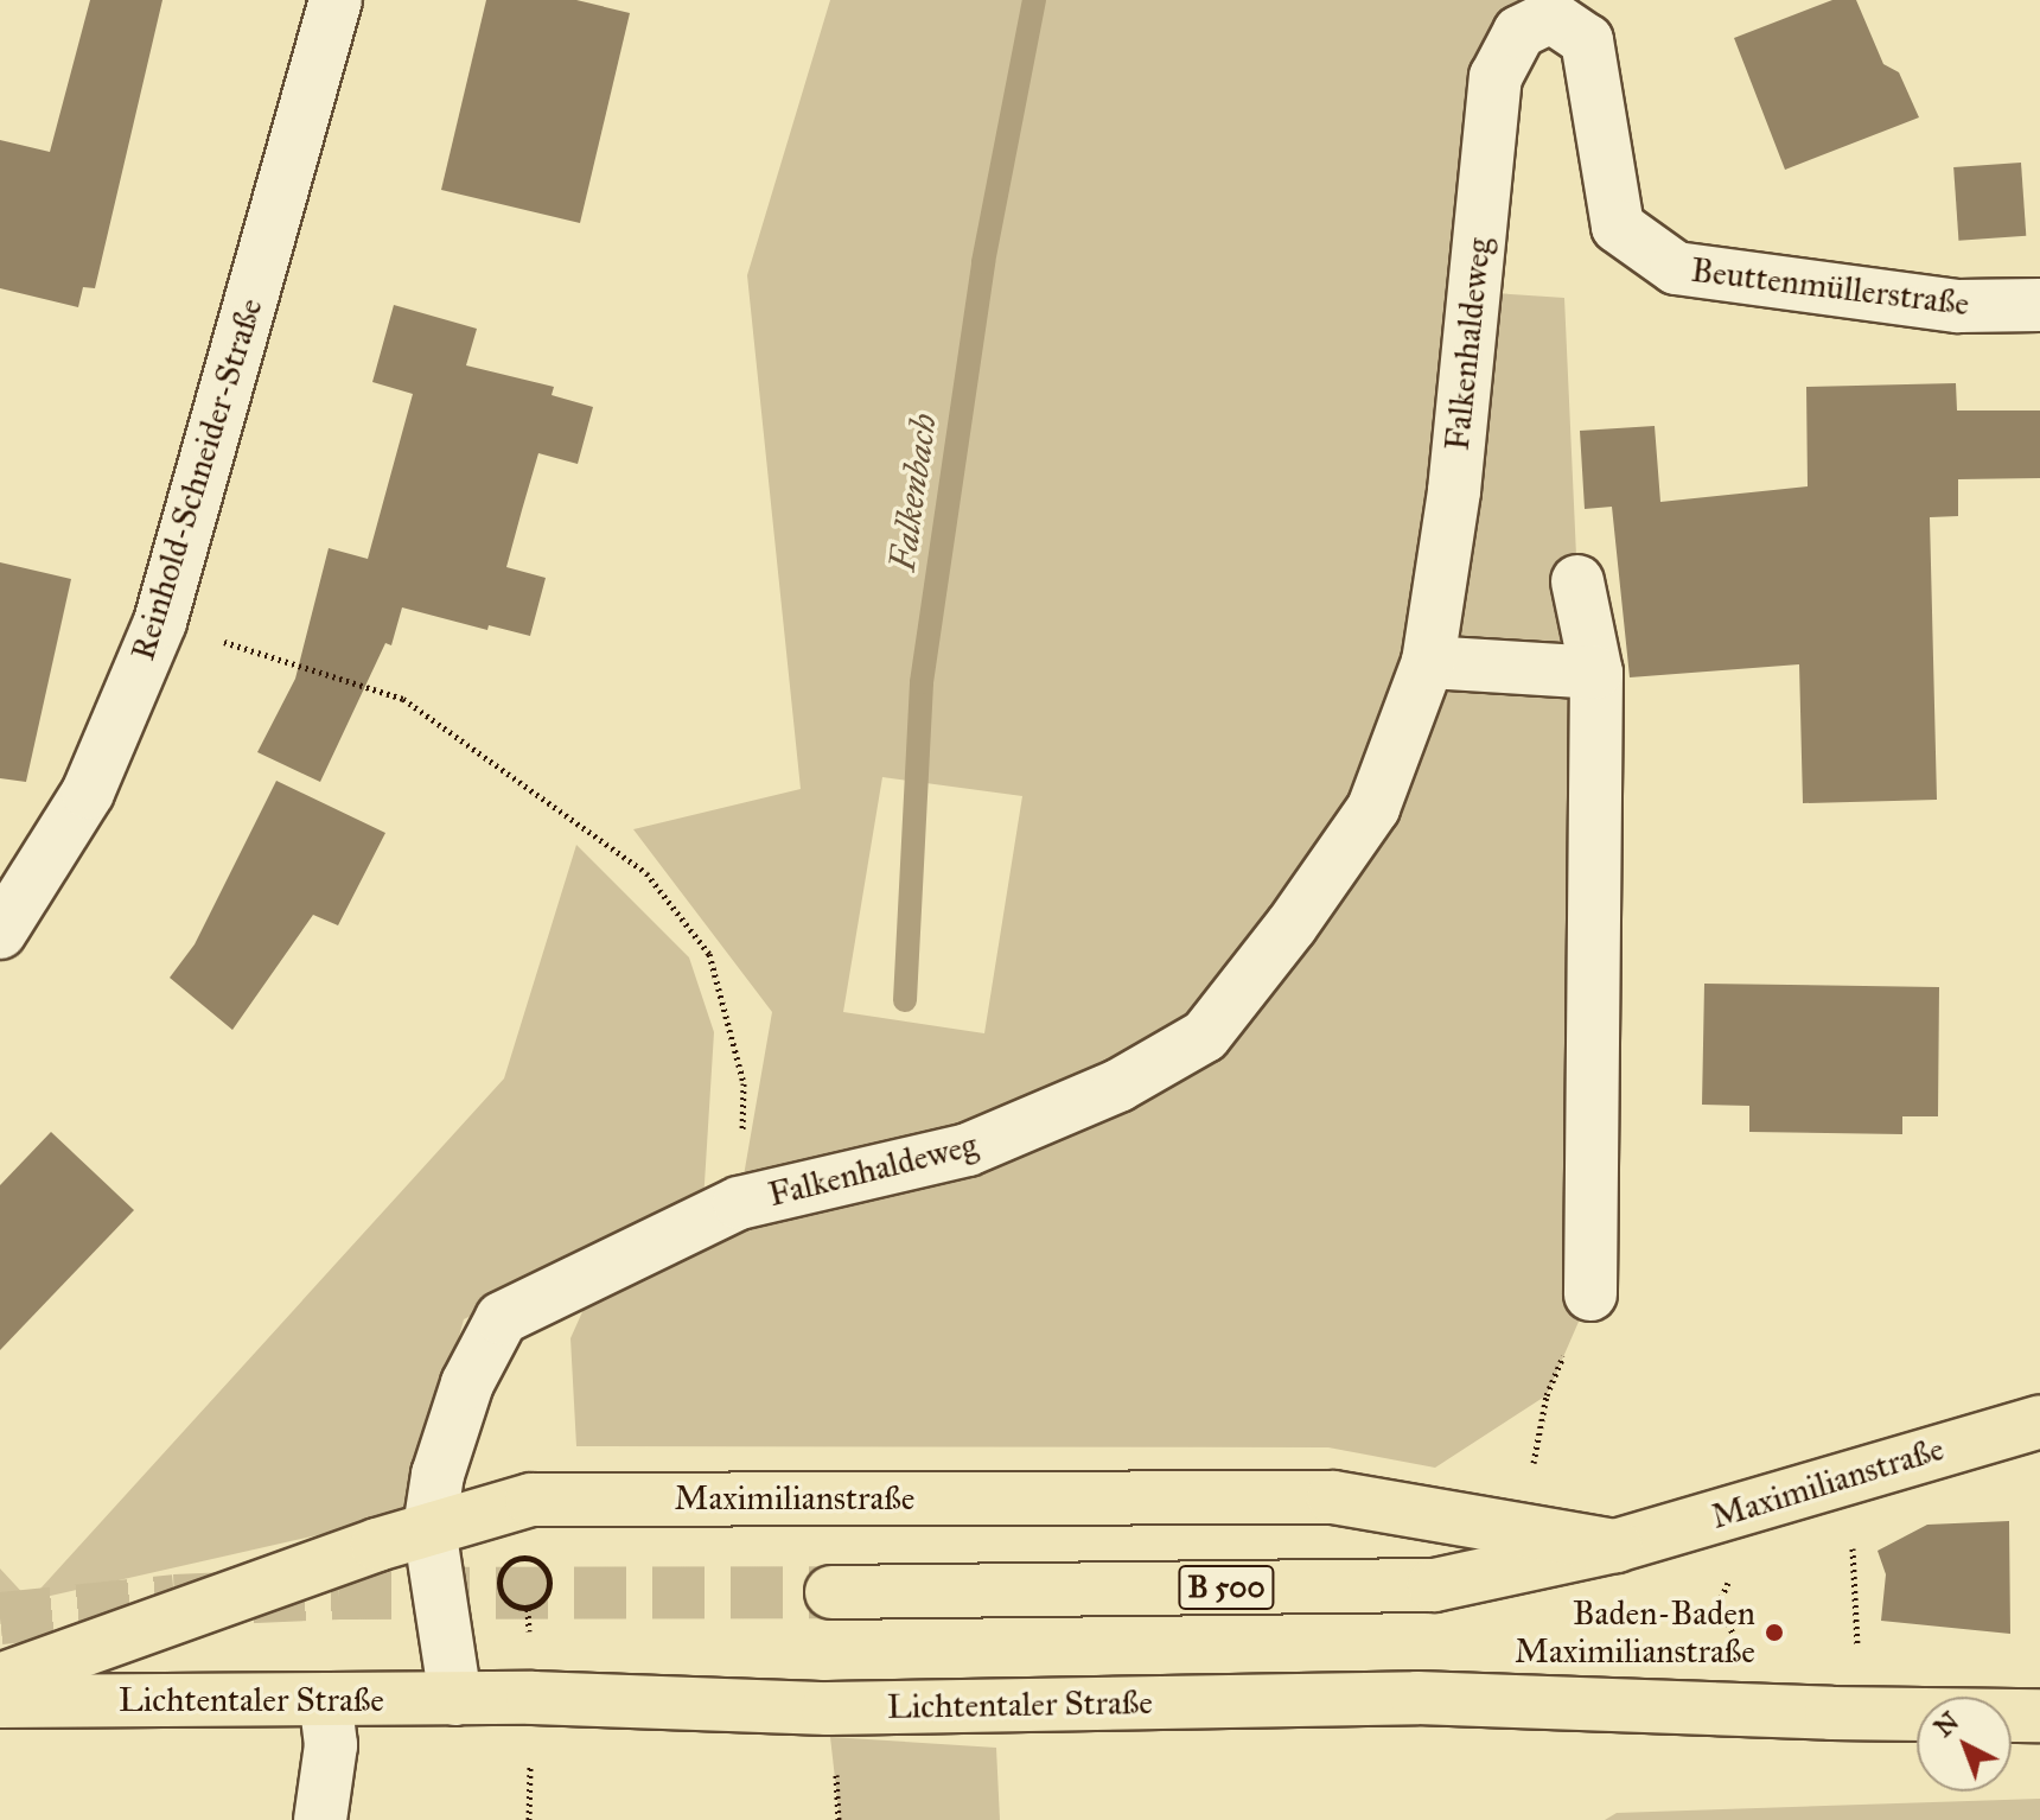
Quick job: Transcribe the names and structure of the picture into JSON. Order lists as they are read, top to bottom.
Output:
{
  "streets": {
    "main road": ["Maximilianstraße", "B 500", "Lichtentaler Straße"],
    "street": ["Beuttenmüllerstraße", "Falkenhaldeweg", "Reinhold-Schneider-Straße"]
  },
  "crossings": [
    ["Beuttenmüllerstraße", "Falkenhaldeweg"],
    ["Falkenhaldeweg", "Maximilianstraße"],
    ["Falkenhaldeweg", "Lichtentaler Straße"]
  ],
  "water": ["Falkenbach"],
  "places": ["Baden-Baden Maximilianstraße"],
  "north": "top left"
}
